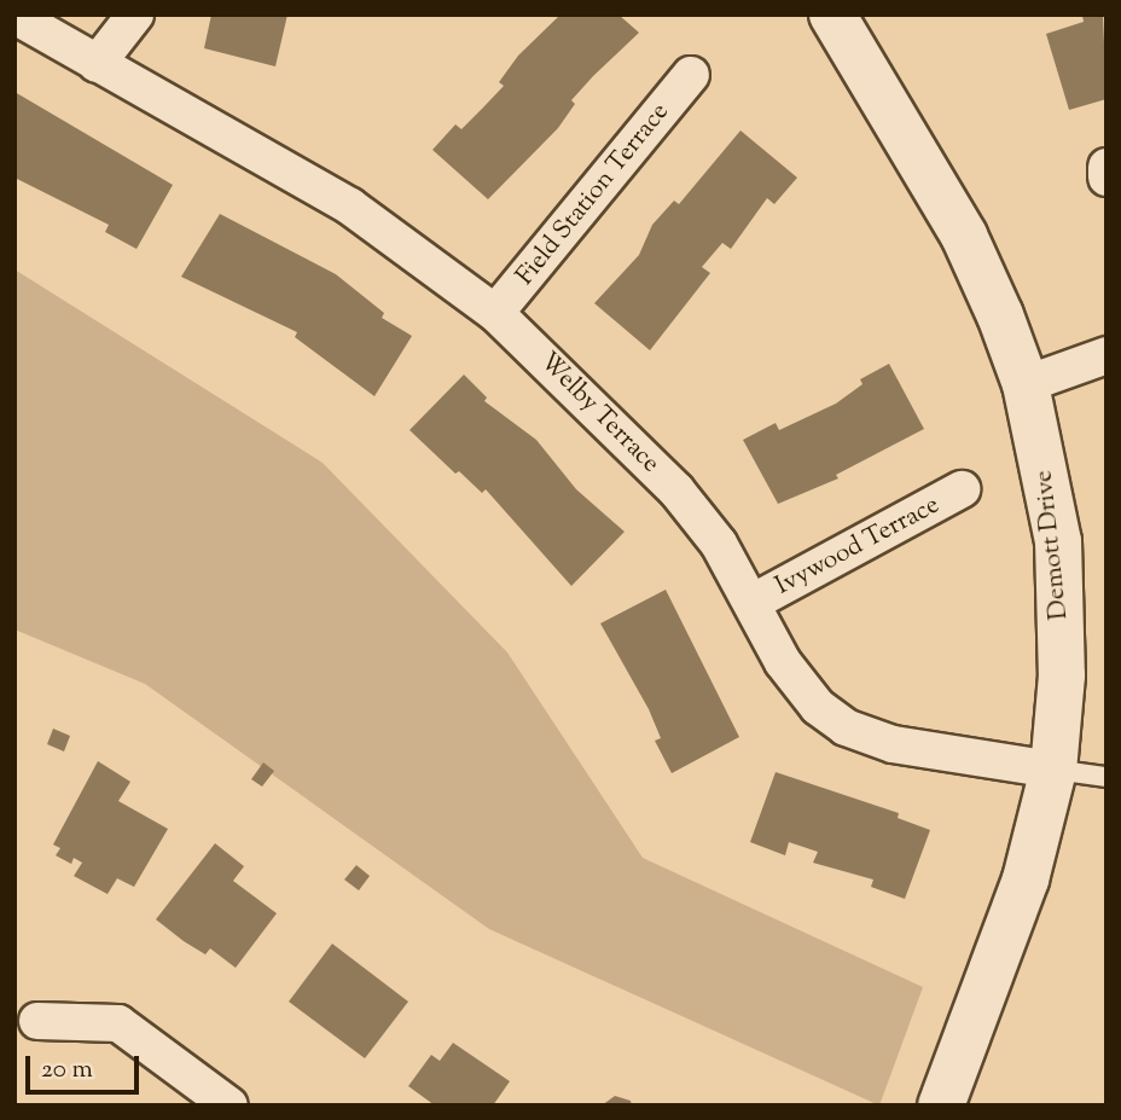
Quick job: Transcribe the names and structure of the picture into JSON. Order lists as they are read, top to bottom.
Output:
{
  "streets": {
    "street": [
      "Field Station Terrace",
      "Welby Terrace",
      "Demott Drive",
      "Ivywood Terrace"
    ]
  },
  "crossings": [
    ["Field Station Terrace", "Welby Terrace"],
    ["Welby Terrace", "Demott Drive"],
    ["Welby Terrace", "Ivywood Terrace"]
  ],
  "scale_bar": "20 m"
}
